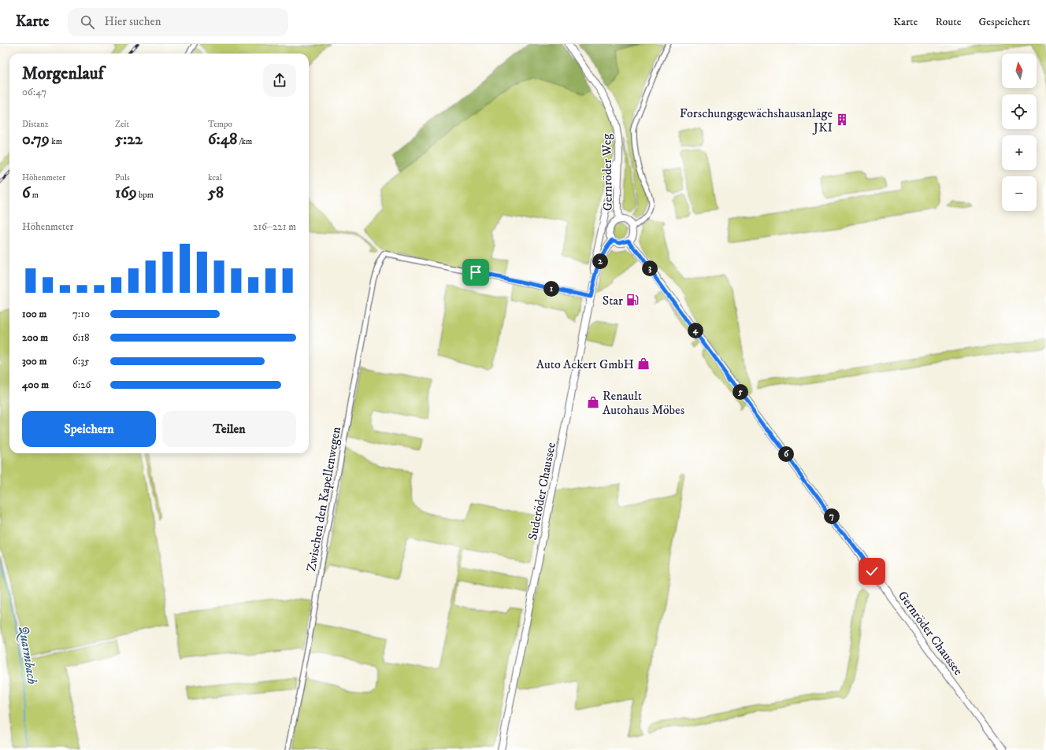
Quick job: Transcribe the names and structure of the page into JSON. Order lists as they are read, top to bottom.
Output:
{
  "streets": {
    "main road": ["Gernröder Weg", "Suderöder Chaussee", "Gernröder Chaussee"],
    "street": ["Zwischen den Kapellenwegen"]
  },
  "crossings": [
    ["Gernröder Weg", "Suderöder Chaussee"],
    ["Gernröder Weg", "Gernröder Chaussee"],
    ["Suderöder Chaussee", "Zwischen den Kapellenwegen"],
    ["Suderöder Chaussee", "Gernröder Chaussee"]
  ],
  "water": ["Quarmbach"],
  "places": {
    "building": ["Forschungsgewächshausanlage JKI"],
    "fuel station": ["Star"],
    "shop": ["Auto Ackert GmbH", "Renault Autohaus Möbes"]
  },
  "north": "top",
  "page": {
    "header": "Karte",
    "search": "Hier suchen",
    "nav": ["Karte", "Route", "Gespeichert"],
    "map_buttons": ["+", "−"],
    "heading": ["Morgenlauf", "06:47"],
    "stats": [
      ["Distanz", "0.79 km"],
      ["Zeit", "5:22"],
      ["Tempo", "6:48 /km"],
      ["Höhenmeter", "6 m"],
      ["Puls", "169 bpm"],
      ["kcal", "58"]
    ],
    "chart": ["Höhenmeter", "216–221 m"],
    "pins": [
      "2",
      "3",
      "1",
      "4",
      "5",
      "6",
      "7"
    ],
    "list": [
      {
        "name": "100 m",
        "note": "7:10"
      },
      {
        "name": "200 m",
        "note": "6:18"
      },
      {
        "name": "300 m",
        "note": "6:35"
      },
      {
        "name": "400 m",
        "note": "6:26"
      }
    ],
    "buttons": ["Speichern", "Teilen"]
  }
}
